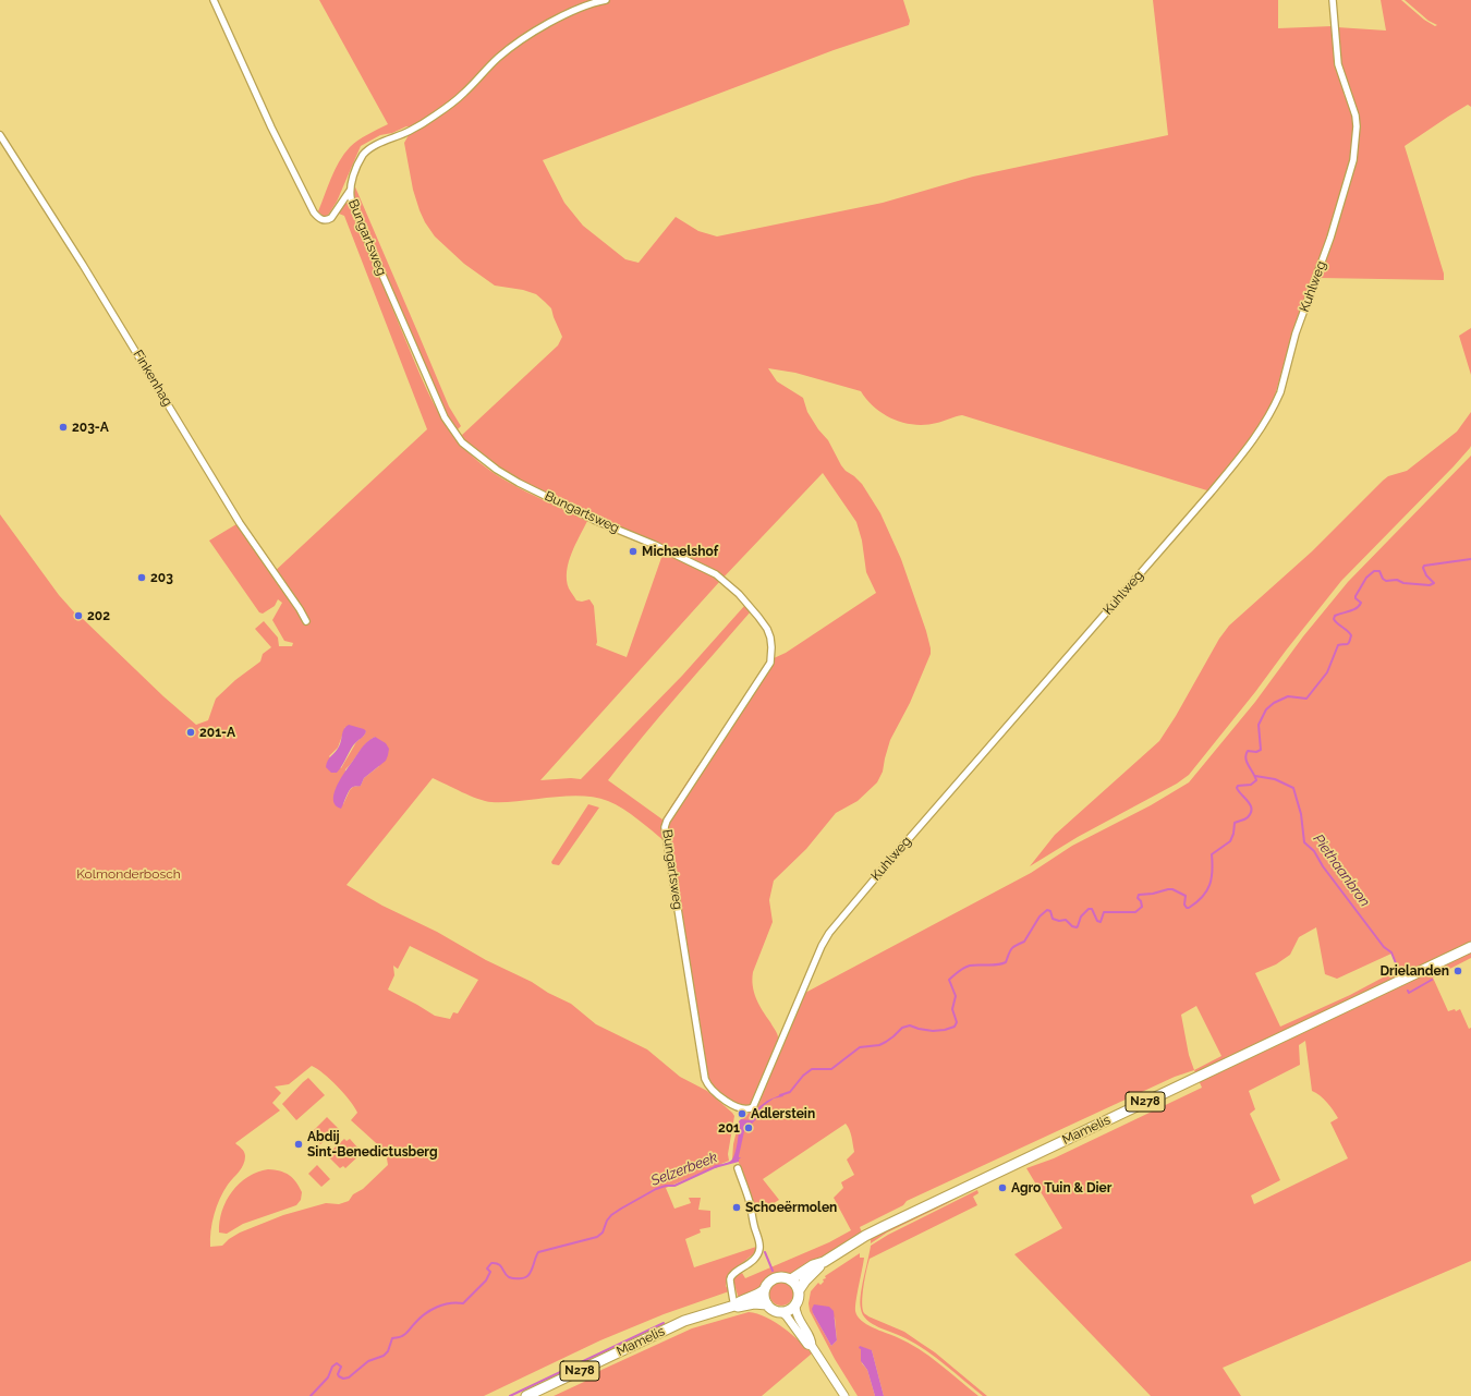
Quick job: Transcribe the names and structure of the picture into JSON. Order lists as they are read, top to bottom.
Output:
{
  "streets": {
    "main road": ["N278", "Mamelis"],
    "street": ["Bungartsweg", "Kuhlweg", "Finkenhag"]
  },
  "crossings": [
    ["Bungartsweg", "Kuhlweg"],
    ["N278", "Mamelis"]
  ],
  "water": ["Piethaanbron", "Selzerbeek"],
  "parks": ["Kolmonderbosch"],
  "places": [
    "203-A",
    "Michaelshof",
    "203",
    "202",
    "201-A",
    "Drielanden",
    "Adlerstein",
    "201",
    "Abdij Sint-Benedictusberg",
    "Agro Tuin & Dier",
    "Schoeërmolen"
  ]
}
